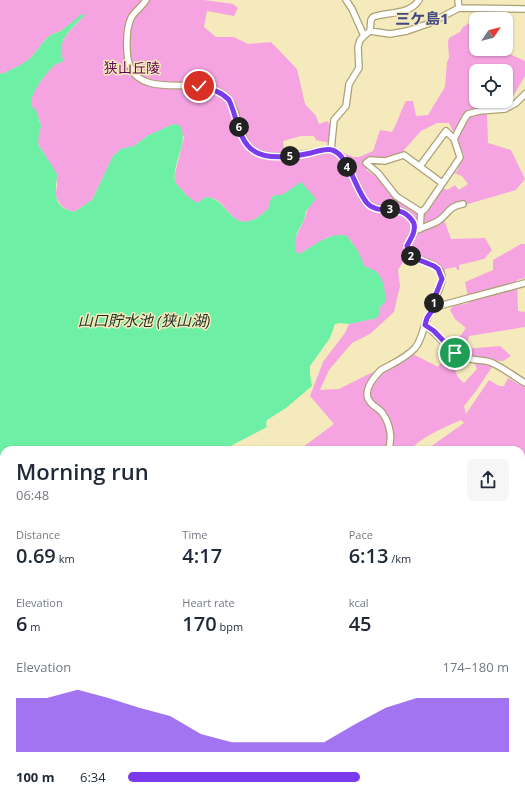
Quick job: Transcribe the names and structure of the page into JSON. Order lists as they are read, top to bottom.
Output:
{
  "districts": ["三ケ島1"],
  "water": ["山口貯水池 (狭山湖)"],
  "parks": ["狭山丘陵"],
  "north": "top right",
  "page": {
    "pins": [
      "6",
      "5",
      "4",
      "3",
      "2",
      "1"
    ],
    "heading": ["Morning run", "06:48"],
    "stats": [
      ["Distance", "0.69 km"],
      ["Time", "4:17"],
      ["Pace", "6:13 /km"],
      ["Elevation", "6 m"],
      ["Heart rate", "170 bpm"],
      ["kcal", "45"]
    ],
    "chart": ["Elevation", "174–180 m"],
    "list": [
      {
        "name": "100 m",
        "note": "6:34"
      }
    ]
  }
}
